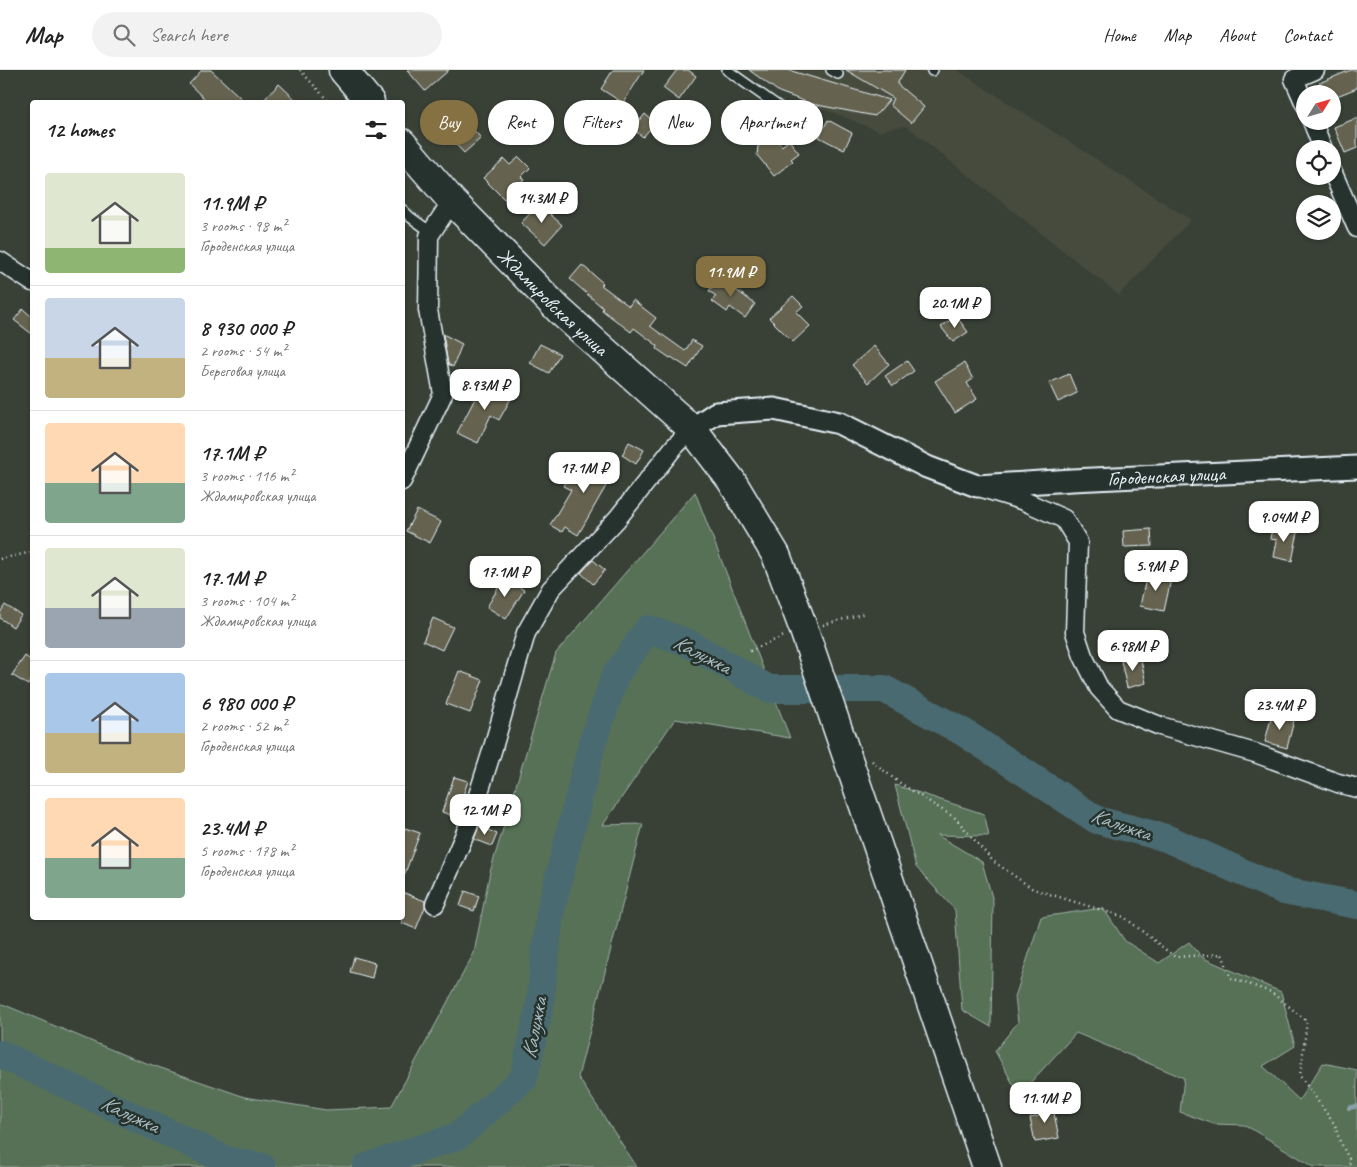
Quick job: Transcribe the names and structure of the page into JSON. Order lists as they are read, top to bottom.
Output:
{
  "streets": {
    "main road": ["Ждамировская улица"],
    "street": ["Городенская улица"]
  },
  "crossings": [
    ["Ждамировская улица", "Городенская улица"]
  ],
  "water": ["Калужка"],
  "north": "top right",
  "page": {
    "header": "Map",
    "search": "Search here",
    "nav": [
      "Home",
      "Map",
      "About",
      "Contact"
    ],
    "chip": [
      "Buy",
      "Rent",
      "Filters",
      "New",
      "Apartment"
    ],
    "heading": "12 homes",
    "list": [
      {
        "name": "11.9M ₽",
        "note": "3 rooms · 98 m² · Городенская улица"
      },
      {
        "name": "8 930 000 ₽",
        "note": "2 rooms · 54 m² · Береговая улица"
      },
      {
        "name": "17.1M ₽",
        "note": "3 rooms · 116 m² · Ждамировская улица"
      },
      {
        "name": "17.1M ₽",
        "note": "3 rooms · 104 m² · Ждамировская улица"
      },
      {
        "name": "6 980 000 ₽",
        "note": "2 rooms · 52 m² · Городенская улица"
      },
      {
        "name": "23.4M ₽",
        "note": "5 rooms · 178 m² · Городенская улица"
      }
    ],
    "price": [
      "14.3M ₽",
      "11.9M ₽",
      "20.1M ₽",
      "8.93M ₽",
      "17.1M ₽",
      "9.04M ₽",
      "5.9M ₽",
      "17.1M ₽",
      "6.98M ₽",
      "23.4M ₽",
      "12.1M ₽",
      "11.1M ₽"
    ]
  }
}
